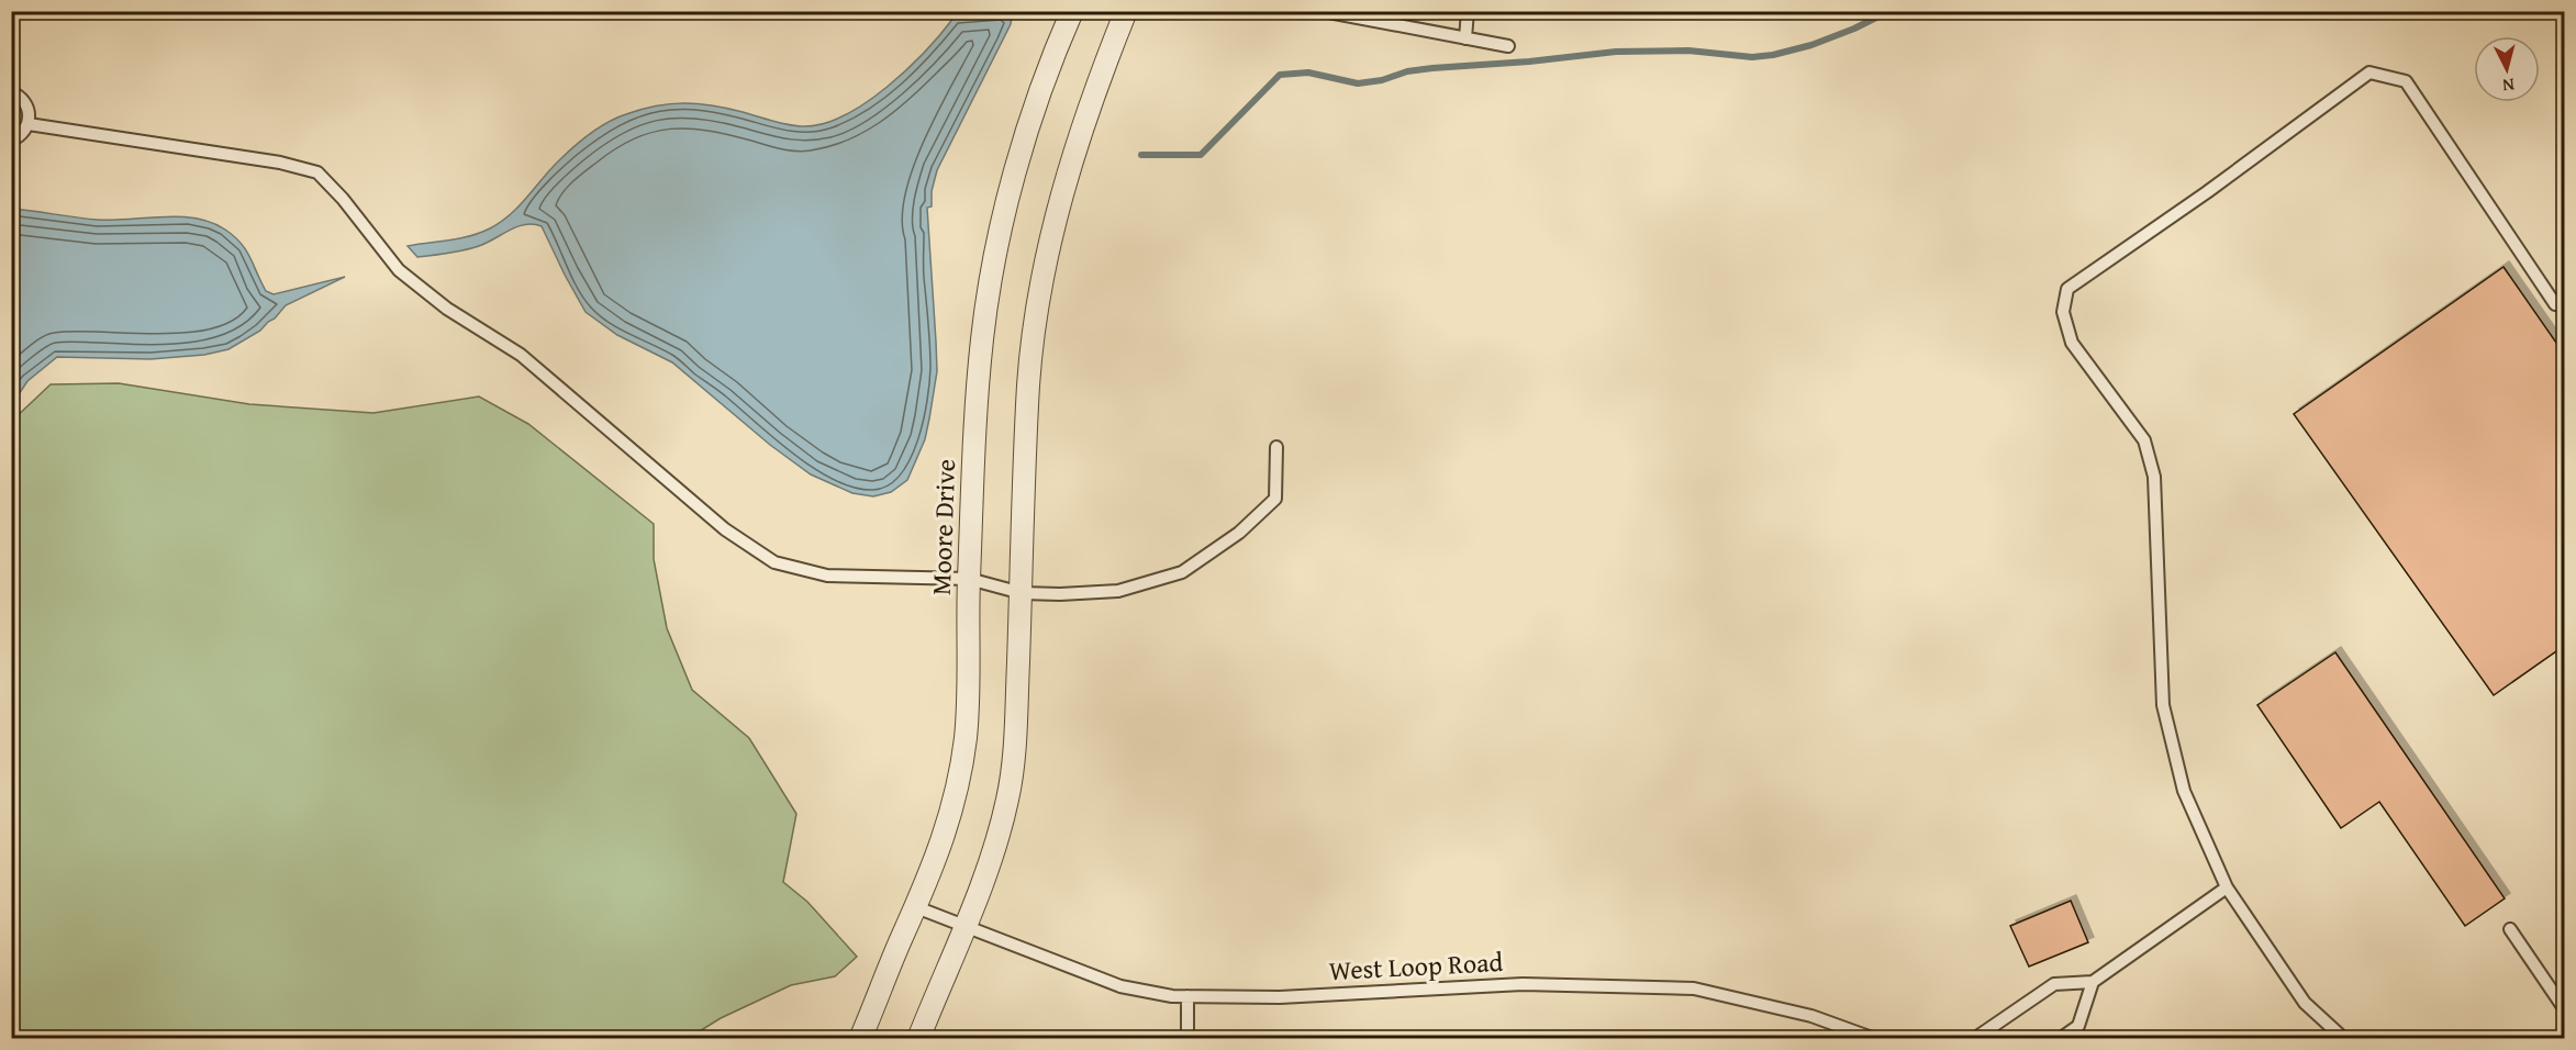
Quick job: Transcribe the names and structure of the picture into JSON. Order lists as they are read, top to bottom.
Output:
{
  "streets": {
    "street": ["Moore Drive"],
    "lane": ["West Loop Road"]
  },
  "crossings": [
    ["Moore Drive", "West Loop Road"]
  ],
  "north": "bottom"
}
